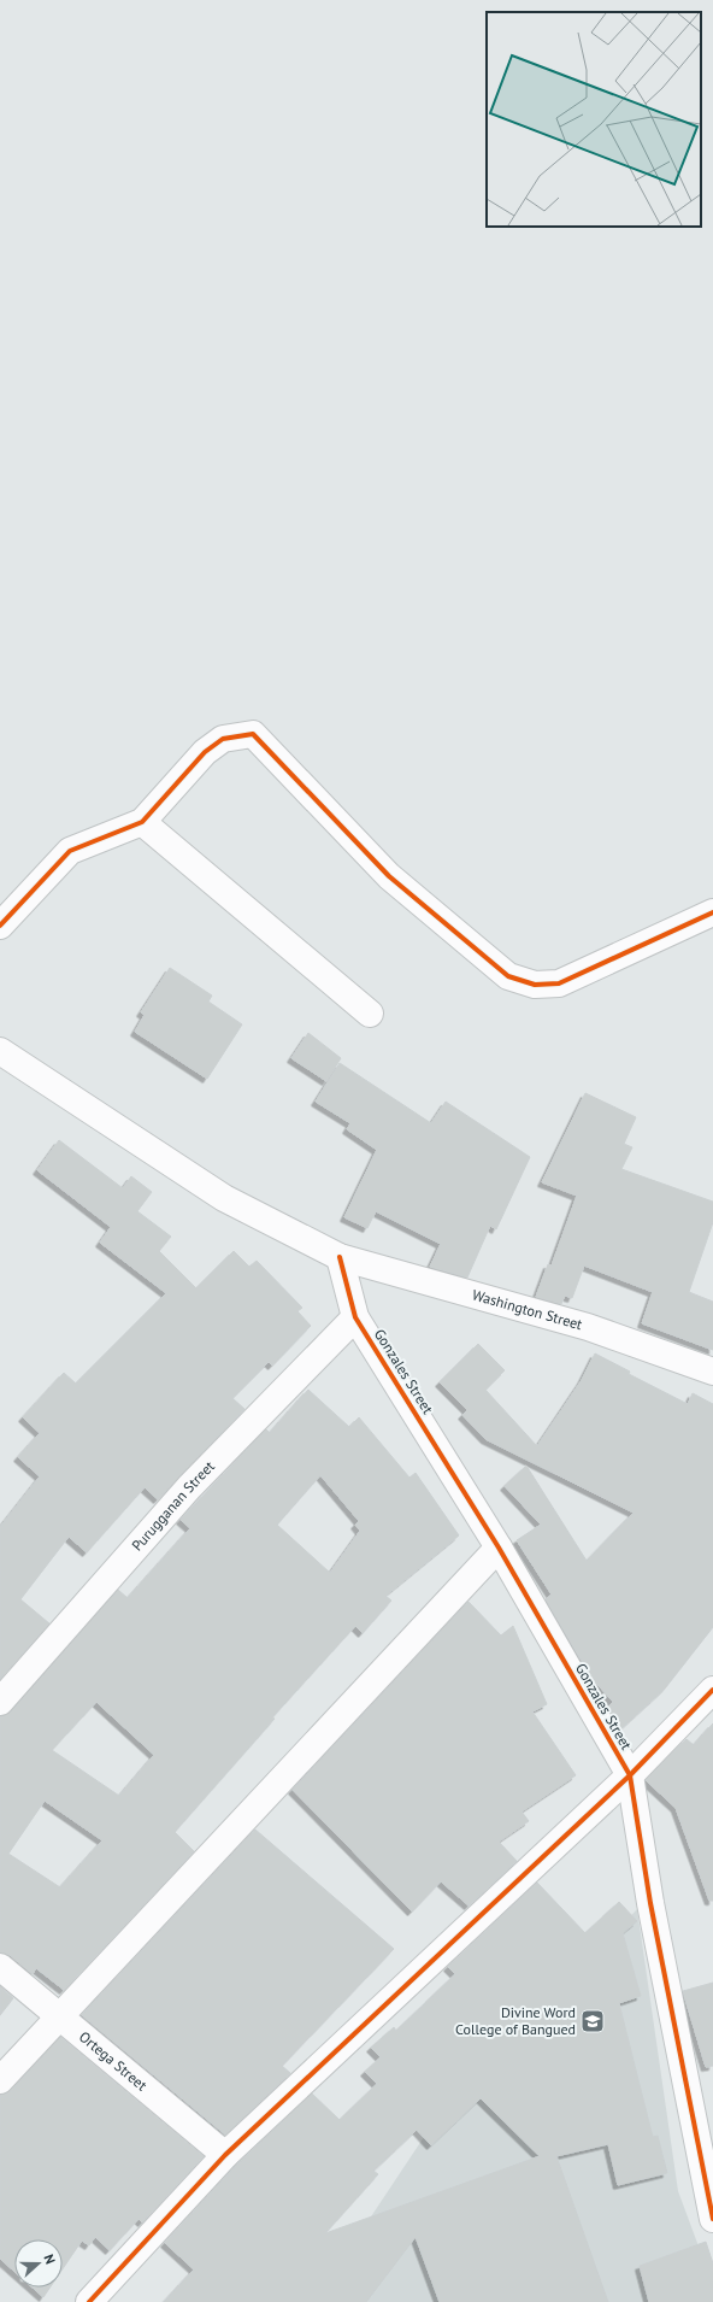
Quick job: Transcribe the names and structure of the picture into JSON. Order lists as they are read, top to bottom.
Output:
{
  "streets": {
    "street": [
      "Washington Street",
      "Gonzales Street",
      "Purugganan Street",
      "Ortega Street"
    ]
  },
  "crossings": [
    ["Washington Street", "Gonzales Street"],
    ["Gonzales Street", "Purugganan Street"]
  ],
  "places": {
    "school or university": ["Divine Word College of Bangued"]
  },
  "north": "right"
}
